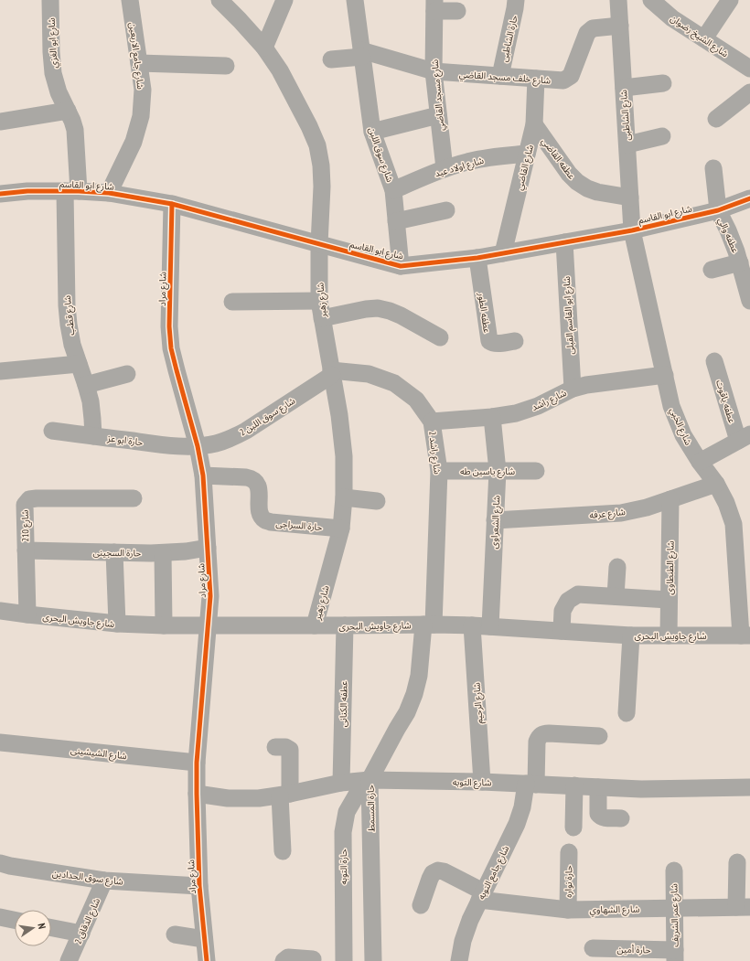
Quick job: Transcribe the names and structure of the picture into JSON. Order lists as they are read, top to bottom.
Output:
{
  "streets": {
    "street": [
      "شارع الشيخ رضوان",
      "حارة الشاطبى",
      "شارع ابو الغزي",
      "شارع جامع الاربعين",
      "شارع خلف مسجد القاضي",
      "شارع مسجد القاضي",
      "شارع الشاطبى",
      "شارع سوق اللبن",
      "عطفه القاضي",
      "شارع اولاد عيد",
      "شارع القاضي",
      "شارع ابو القاسم",
      "عطفه والي",
      "شارع مراد",
      "شارع زهير",
      "عطفه الطور",
      "شارع قطب",
      "شارع ابو القاسم القبلى",
      "شارع راشد",
      "عطفه ياقوت",
      "شارع سوق اللبن 2",
      "شارع الخبي",
      "حارة ابو عز",
      "شارع راشد 2",
      "شارع ياسين طه",
      "شارع عرفه",
      "شارع الشعراوى",
      "حارة السراجى",
      "شارع 210",
      "حارة السجينى",
      "شارع الطنطاوى",
      "شارع جاويش البحرى",
      "شارع الرحيم",
      "عطفه الكنانى",
      "شارع الشيشينى",
      "شارع التوبه",
      "حارة المسمط",
      "حارة التوبه",
      "شارع جامع التوبه",
      "شارع سوق الحدادين",
      "حارة نواره",
      "شارع الشهاوي",
      "شارع عمر الشريف",
      "شارع الدقاق 2",
      "حارة أمين"
    ]
  },
  "crossings": [
    ["حارة الشاطبى", "شارع خلف مسجد القاضي"],
    ["شارع ابو الغزي", "شارع ابو القاسم"],
    ["شارع ابو الغزي", "شارع قطب"],
    ["شارع جامع الاربعين", "شارع ابو القاسم"],
    ["شارع خلف مسجد القاضي", "شارع مسجد القاضي"],
    ["شارع خلف مسجد القاضي", "شارع الشاطبى"],
    ["شارع خلف مسجد القاضي", "شارع سوق اللبن"],
    ["شارع خلف مسجد القاضي", "شارع القاضي"],
    ["شارع مسجد القاضي", "شارع اولاد عيد"],
    ["شارع الشاطبى", "عطفه القاضي"],
    ["شارع الشاطبى", "شارع ابو القاسم"],
    ["شارع الشاطبى", "شارع الخبي"],
    ["شارع سوق اللبن", "شارع اولاد عيد"],
    ["شارع سوق اللبن", "شارع ابو القاسم"],
    ["عطفه القاضي", "شارع القاضي"],
    ["شارع اولاد عيد", "شارع القاضي"],
    ["شارع القاضي", "شارع ابو القاسم"],
    ["شارع ابو القاسم", "عطفه والي"],
    ["شارع ابو القاسم", "شارع مراد"],
    ["شارع ابو القاسم", "شارع زهير"],
    ["شارع ابو القاسم", "عطفه الطور"],
    ["شارع ابو القاسم", "شارع قطب"],
    ["شارع ابو القاسم", "شارع ابو القاسم القبلى"],
    ["شارع ابو القاسم", "شارع الخبي"],
    ["شارع مراد", "شارع سوق اللبن 2"],
    ["شارع مراد", "حارة ابو عز"],
    ["شارع مراد", "حارة السراجى"],
    ["شارع مراد", "حارة السجينى"],
    ["شارع مراد", "شارع جاويش البحرى"],
    ["شارع مراد", "شارع الشيشينى"],
    ["شارع مراد", "شارع التوبه"],
    ["شارع مراد", "شارع سوق الحدادين"],
    ["شارع زهير", "شارع سوق اللبن 2"],
    ["شارع زهير", "شارع راشد 2"],
    ["شارع زهير", "حارة السراجى"],
    ["شارع زهير", "شارع جاويش البحرى"],
    ["شارع قطب", "حارة ابو عز"],
    ["شارع ابو القاسم القبلى", "شارع راشد"],
    ["شارع راشد", "شارع الخبي"],
    ["شارع راشد", "شارع راشد 2"],
    ["شارع راشد", "شارع الشعراوى"],
    ["شارع سوق اللبن 2", "حارة ابو عز"],
    ["شارع سوق اللبن 2", "شارع راشد 2"],
    ["شارع الخبي", "شارع عرفه"],
    ["شارع الخبي", "شارع جاويش البحرى"],
    ["شارع راشد 2", "شارع ياسين طه"],
    ["شارع راشد 2", "شارع جاويش البحرى"],
    ["شارع راشد 2", "حارة المسمط"],
    ["شارع ياسين طه", "شارع الشعراوى"],
    ["شارع عرفه", "شارع الشعراوى"],
    ["شارع عرفه", "شارع الطنطاوى"],
    ["شارع الشعراوى", "شارع جاويش البحرى"],
    ["شارع 210", "حارة السجينى"],
    ["شارع 210", "شارع جاويش البحرى"],
    ["شارع الطنطاوى", "شارع جاويش البحرى"],
    ["شارع جاويش البحرى", "شارع الرحيم"],
    ["شارع جاويش البحرى", "عطفه الكنانى"],
    ["شارع جاويش البحرى", "حارة المسمط"],
    ["شارع الرحيم", "شارع التوبه"],
    ["عطفه الكنانى", "شارع التوبه"],
    ["شارع التوبه", "حارة المسمط"],
    ["شارع التوبه", "حارة التوبه"],
    ["شارع التوبه", "شارع جامع التوبه"],
    ["حارة المسمط", "حارة التوبه"],
    ["شارع جامع التوبه", "شارع الشهاوي"],
    ["شارع سوق الحدادين", "شارع الدقاق 2"],
    ["حارة نواره", "شارع الشهاوي"],
    ["شارع الشهاوي", "شارع عمر الشريف"],
    ["شارع عمر الشريف", "حارة أمين"]
  ],
  "north": "right"
}
